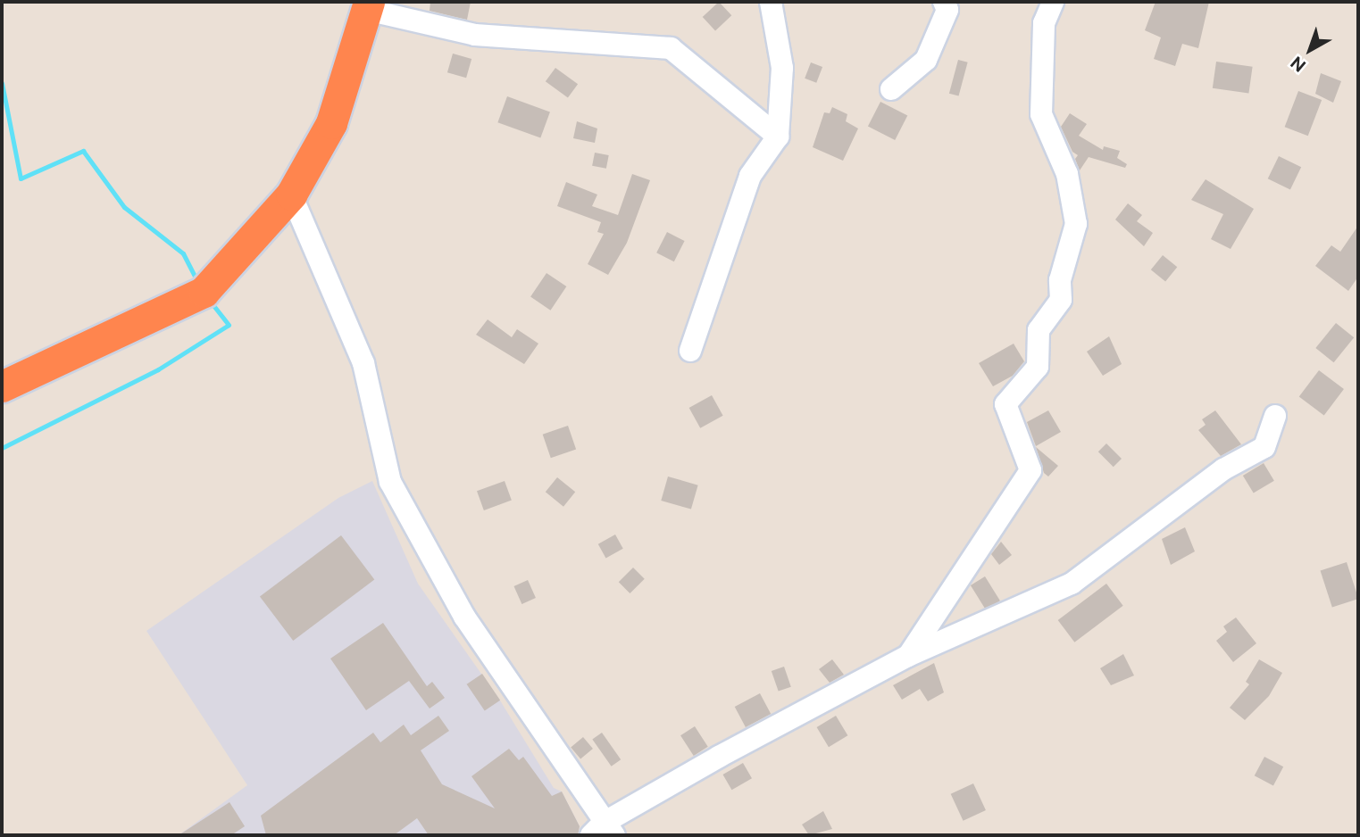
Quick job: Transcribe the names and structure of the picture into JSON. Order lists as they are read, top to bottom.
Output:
{
  "north": "bottom left"
}
